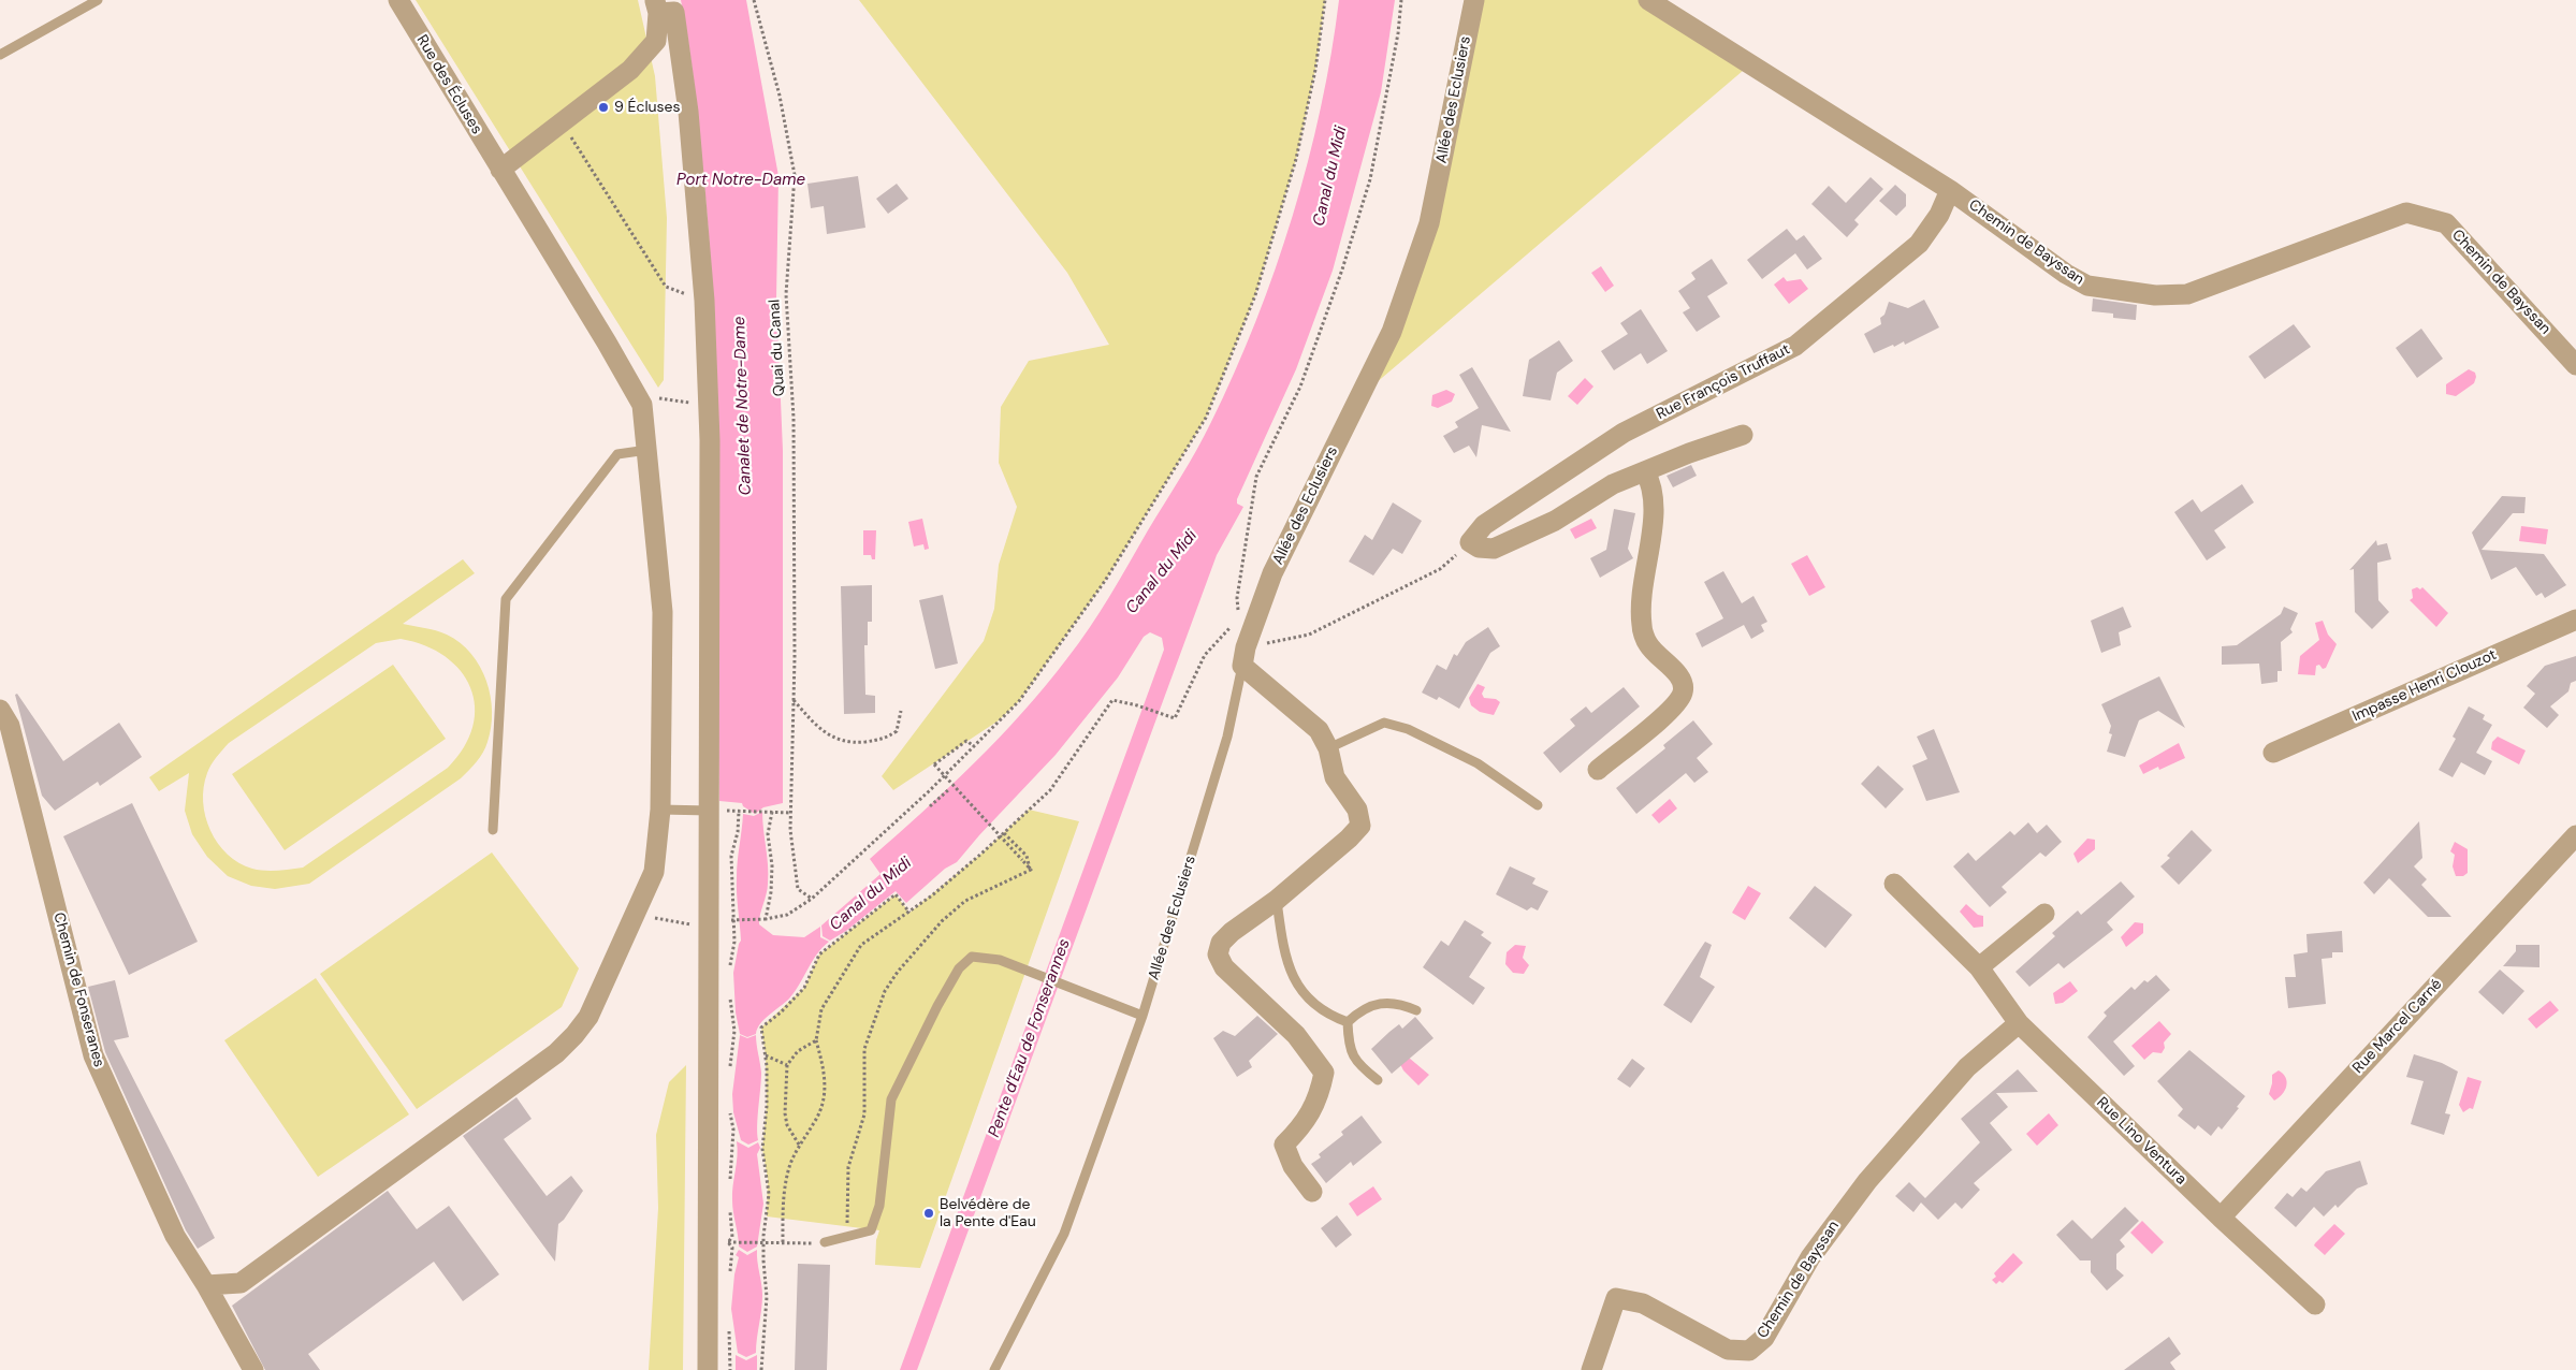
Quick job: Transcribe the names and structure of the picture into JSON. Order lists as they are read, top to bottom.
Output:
{
  "streets": {
    "street": [
      "Rue des Écluses",
      "Allée des Eclusiers",
      "Chemin de Bayssan",
      "Rue François Truffaut",
      "Impasse Henri Clouzot",
      "Chemin de Fonseranes",
      "Rue Marcel Carné",
      "Rue Lino Ventura"
    ],
    "path": ["Quai du Canal"]
  },
  "crossings": [
    ["Rue des Écluses", "Chemin de Fonseranes"],
    ["Chemin de Bayssan", "Rue François Truffaut"],
    ["Chemin de Bayssan", "Rue Lino Ventura"],
    ["Rue Marcel Carné", "Rue Lino Ventura"]
  ],
  "water": [
    "Canal du Midi",
    "Port Notre-Dame",
    "Canalet de Notre-Dame",
    "Pente d'Eau de Fonserannes"
  ],
  "places": ["9 Écluses", "Belvédère de la Pente d'Eau"]
}
